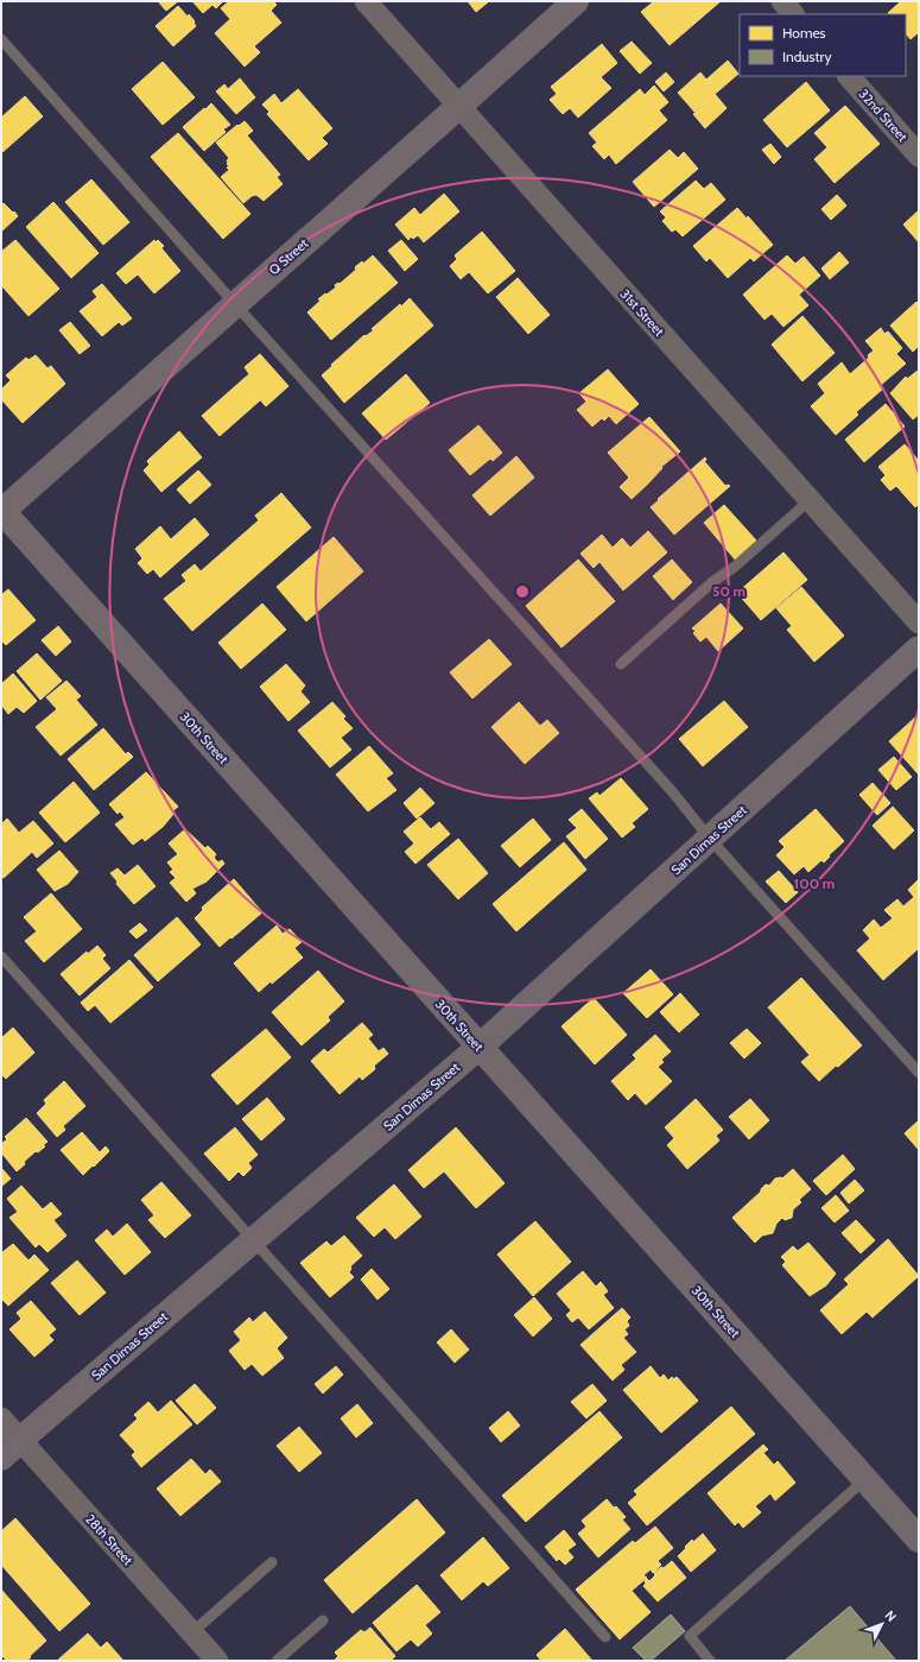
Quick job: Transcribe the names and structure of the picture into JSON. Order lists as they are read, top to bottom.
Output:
{
  "streets": {
    "street": [
      "32nd Street",
      "Q Street",
      "31st Street",
      "30th Street",
      "San Dimas Street",
      "28th Street"
    ]
  },
  "crossings": [
    ["Q Street", "31st Street"],
    ["Q Street", "30th Street"],
    ["30th Street", "San Dimas Street"],
    ["San Dimas Street", "28th Street"]
  ],
  "legend": ["Homes", "Industry"],
  "north": "top right",
  "rings": ["50 m", "100 m"]
}
